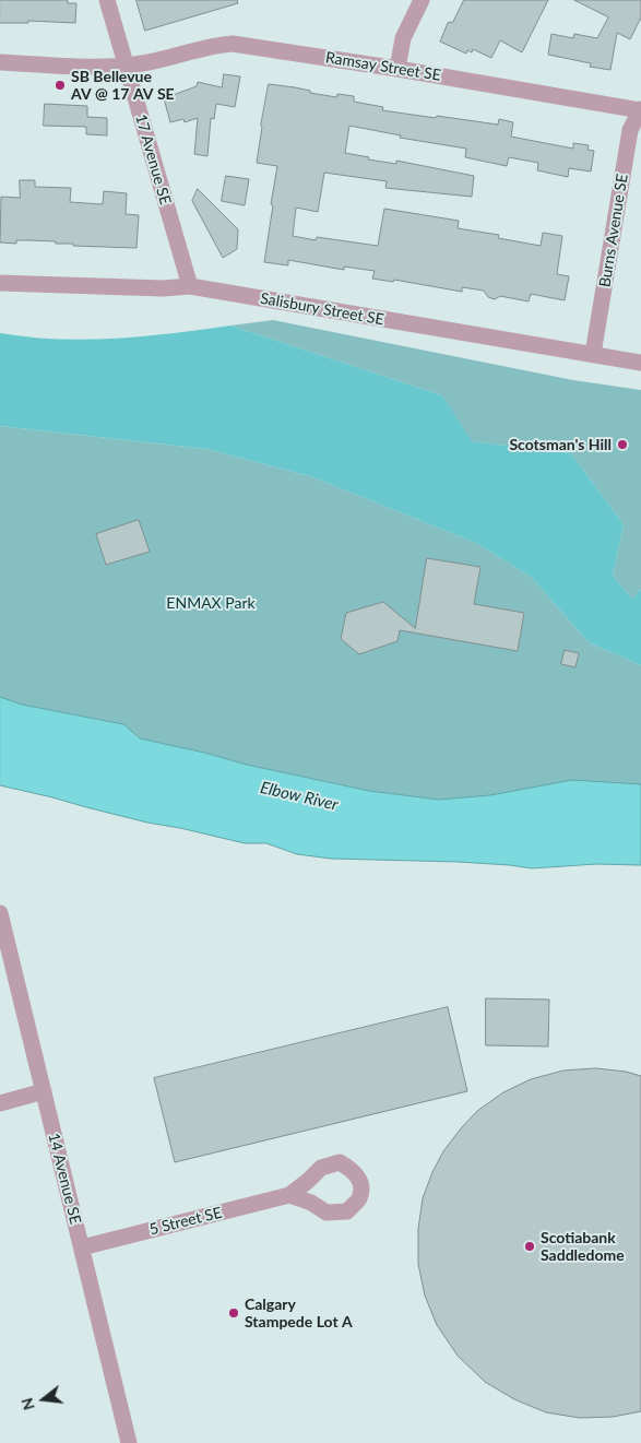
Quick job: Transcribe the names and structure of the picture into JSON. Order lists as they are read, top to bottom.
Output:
{
  "streets": {
    "street": [
      "Ramsay Street SE",
      "17 Avenue SE",
      "Burns Avenue SE",
      "Salisbury Street SE",
      "14 Avenue SE",
      "5 Street SE"
    ]
  },
  "crossings": [
    ["Ramsay Street SE", "17 Avenue SE"],
    ["Ramsay Street SE", "Burns Avenue SE"],
    ["17 Avenue SE", "Salisbury Street SE"],
    ["Burns Avenue SE", "Salisbury Street SE"],
    ["14 Avenue SE", "5 Street SE"]
  ],
  "water": ["Elbow River"],
  "parks": ["ENMAX Park"],
  "places": [
    "SB Bellevue AV @ 17 AV SE",
    "Scotsman's Hill",
    "Scotiabank Saddledome",
    "Calgary Stampede Lot A"
  ],
  "north": "left"
}
